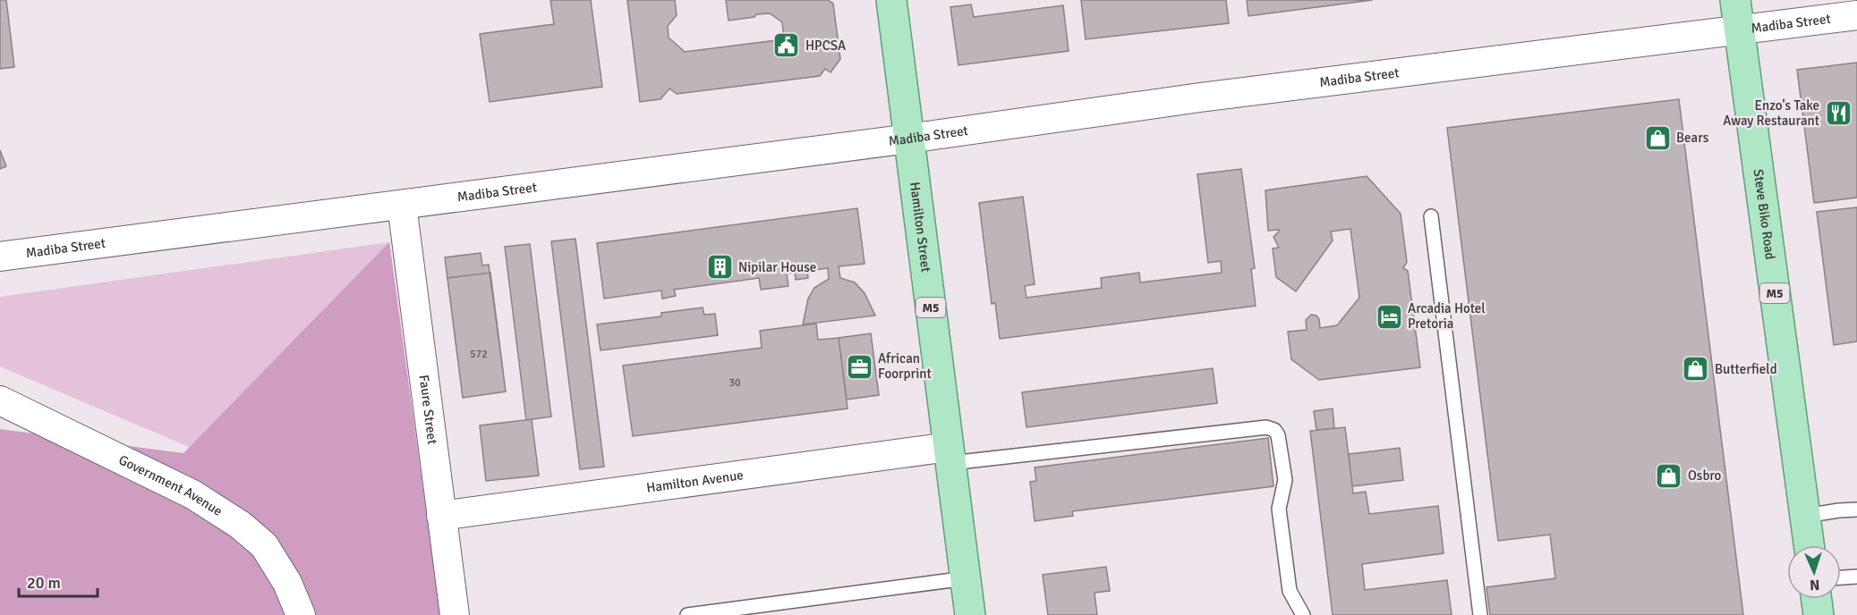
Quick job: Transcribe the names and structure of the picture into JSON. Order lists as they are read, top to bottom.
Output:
{
  "streets": {
    "main road": ["Steve Biko Road", "Hamilton Street", "M5"],
    "street": [
      "Madiba Street",
      "Faure Street",
      "Hamilton Avenue",
      "Government Avenue"
    ]
  },
  "crossings": [
    ["Madiba Street", "Steve Biko Road"],
    ["Madiba Street", "Hamilton Street"],
    ["Madiba Street", "Faure Street"],
    ["Hamilton Street", "Hamilton Avenue"],
    ["Faure Street", "Hamilton Avenue"]
  ],
  "places": {
    "public building": ["HPCSA"],
    "restaurant": ["Enzo's Take Away Restaurant"],
    "shop": ["Bears", "Butterfield", "Osbro"],
    "building": ["Nipilar House"],
    "hotel": ["Arcadia Hotel Pretoria"],
    "office": ["African Foorprint"]
  },
  "house_numbers": ["572", "30"],
  "scale_bar": "20 m",
  "north": "bottom"
}
